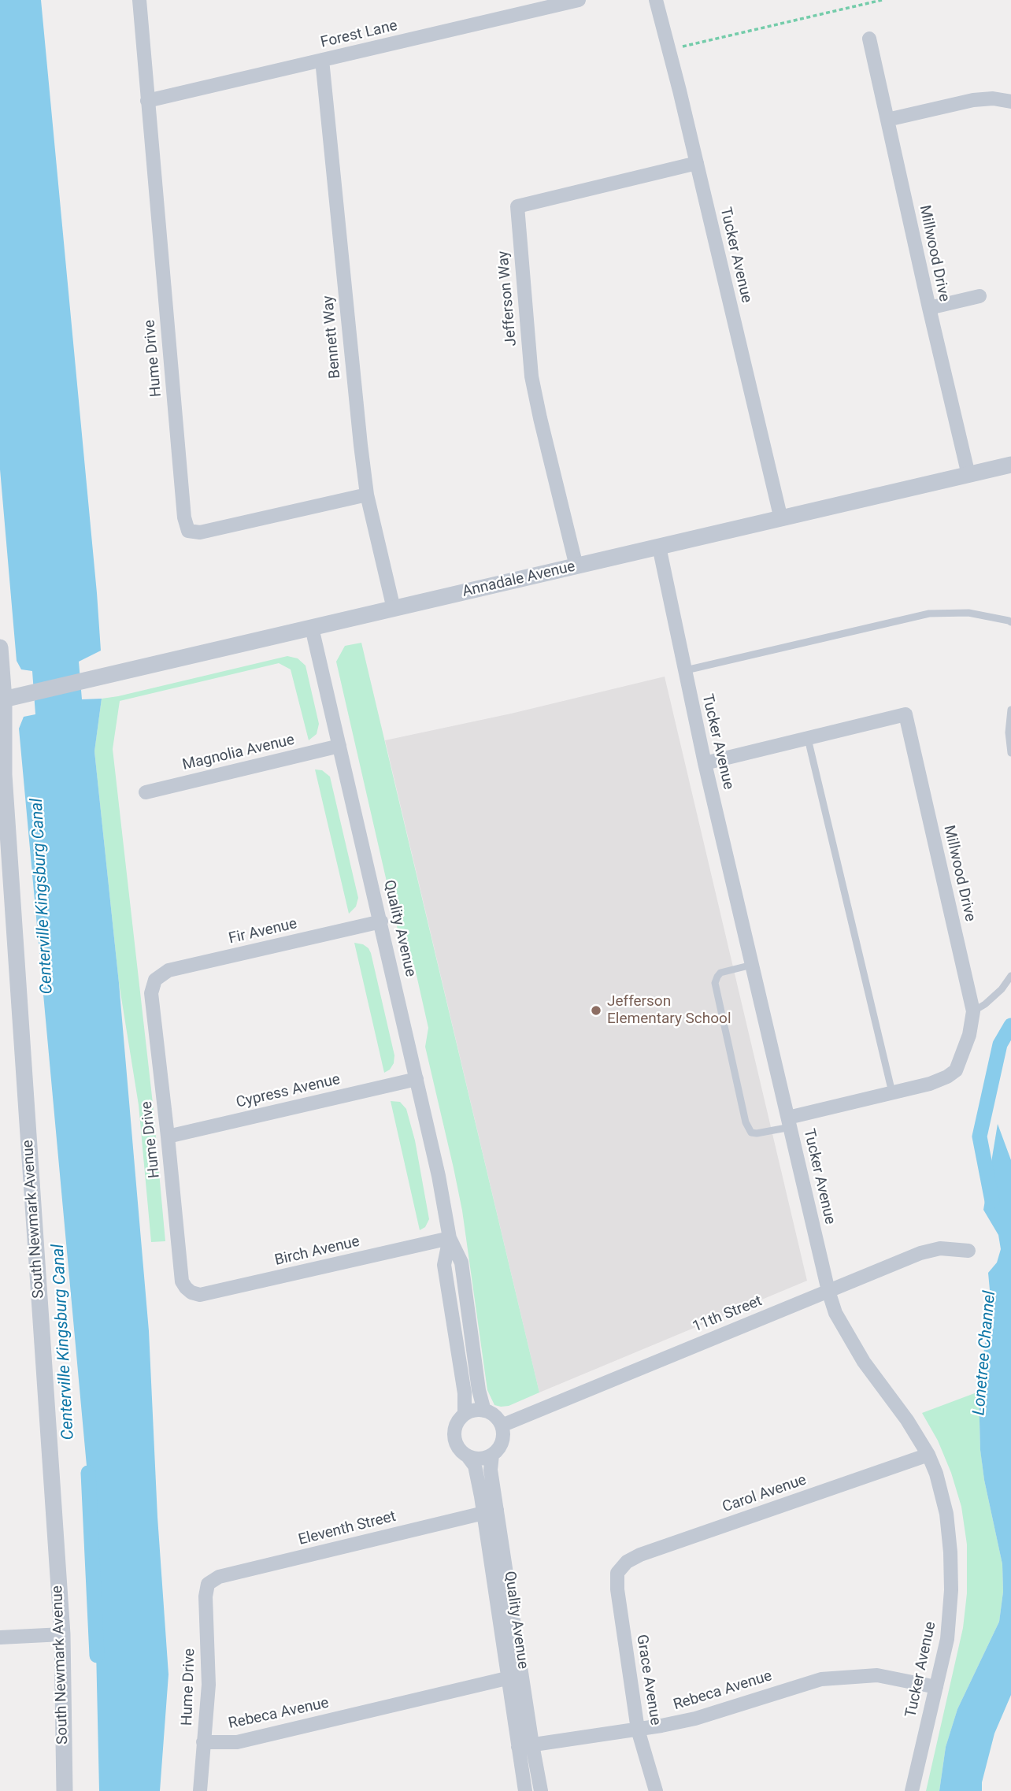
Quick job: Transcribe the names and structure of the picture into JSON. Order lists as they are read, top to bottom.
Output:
{
  "streets": {
    "street": [
      "Forest Lane",
      "Millwood Drive",
      "Tucker Avenue",
      "Jefferson Way",
      "Bennett Way",
      "Hume Drive",
      "Annadale Avenue",
      "Magnolia Avenue",
      "Quality Avenue",
      "Fir Avenue",
      "Cypress Avenue",
      "South Newmark Avenue",
      "Birch Avenue",
      "11th Street",
      "Carol Avenue",
      "Eleventh Street",
      "Grace Avenue",
      "Rebeca Avenue"
    ]
  },
  "crossings": [
    ["Forest Lane", "Bennett Way"],
    ["Forest Lane", "Hume Drive"],
    ["Millwood Drive", "Tucker Avenue"],
    ["Millwood Drive", "Annadale Avenue"],
    ["Tucker Avenue", "Jefferson Way"],
    ["Tucker Avenue", "Annadale Avenue"],
    ["Tucker Avenue", "11th Street"],
    ["Tucker Avenue", "Carol Avenue"],
    ["Tucker Avenue", "Rebeca Avenue"],
    ["Jefferson Way", "Annadale Avenue"],
    ["Bennett Way", "Hume Drive"],
    ["Bennett Way", "Annadale Avenue"],
    ["Hume Drive", "Fir Avenue"],
    ["Hume Drive", "Cypress Avenue"],
    ["Hume Drive", "Birch Avenue"],
    ["Hume Drive", "Eleventh Street"],
    ["Hume Drive", "Rebeca Avenue"],
    ["Annadale Avenue", "Quality Avenue"],
    ["Annadale Avenue", "South Newmark Avenue"],
    ["Magnolia Avenue", "Quality Avenue"],
    ["Quality Avenue", "Fir Avenue"],
    ["Quality Avenue", "Cypress Avenue"],
    ["Quality Avenue", "Birch Avenue"],
    ["Quality Avenue", "11th Street"],
    ["Quality Avenue", "Eleventh Street"],
    ["Quality Avenue", "Rebeca Avenue"],
    ["Carol Avenue", "Grace Avenue"],
    ["Grace Avenue", "Rebeca Avenue"]
  ],
  "water": ["Centerville Kingsburg Canal", "Lonetree Channel"],
  "places": ["Jefferson Elementary School"]
}
